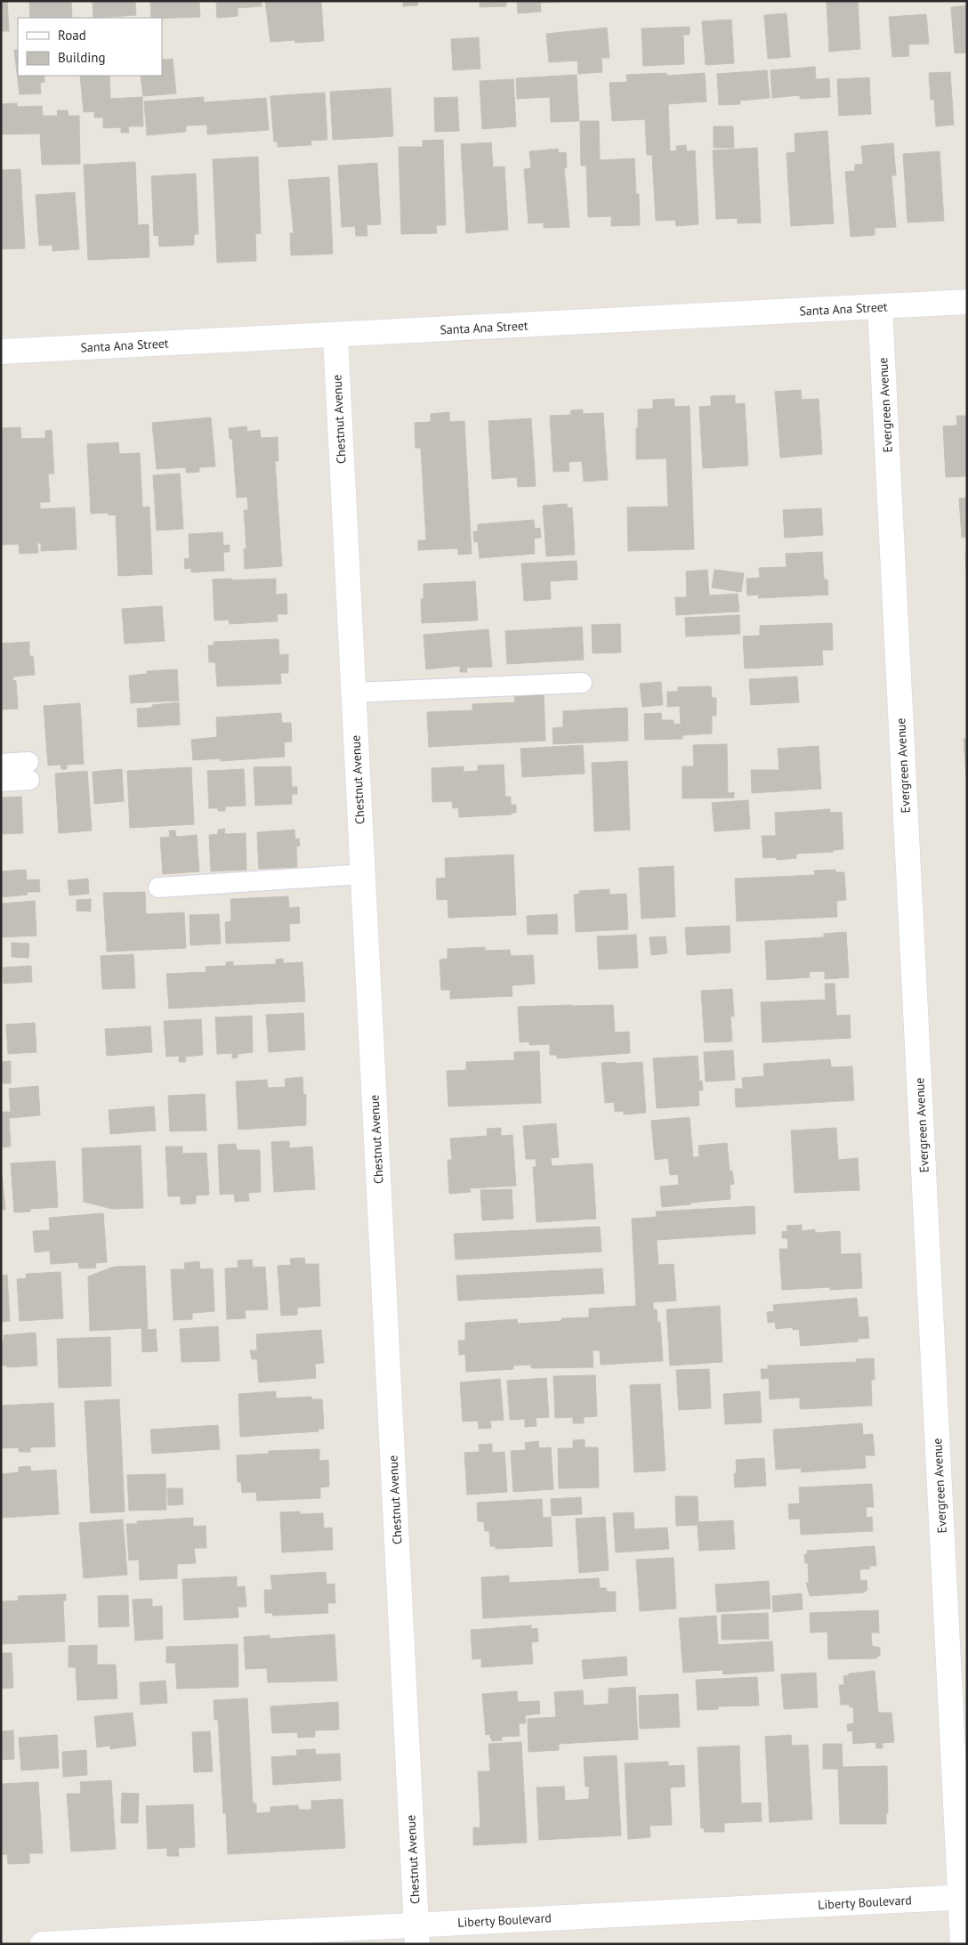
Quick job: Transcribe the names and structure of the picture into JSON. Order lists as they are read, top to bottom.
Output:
{
  "streets": {
    "street": [
      "Santa Ana Street",
      "Evergreen Avenue",
      "Chestnut Avenue",
      "Liberty Boulevard"
    ]
  },
  "crossings": [
    ["Santa Ana Street", "Evergreen Avenue"],
    ["Santa Ana Street", "Chestnut Avenue"],
    ["Evergreen Avenue", "Liberty Boulevard"],
    ["Chestnut Avenue", "Liberty Boulevard"]
  ],
  "legend": ["Road", "Building"]
}
